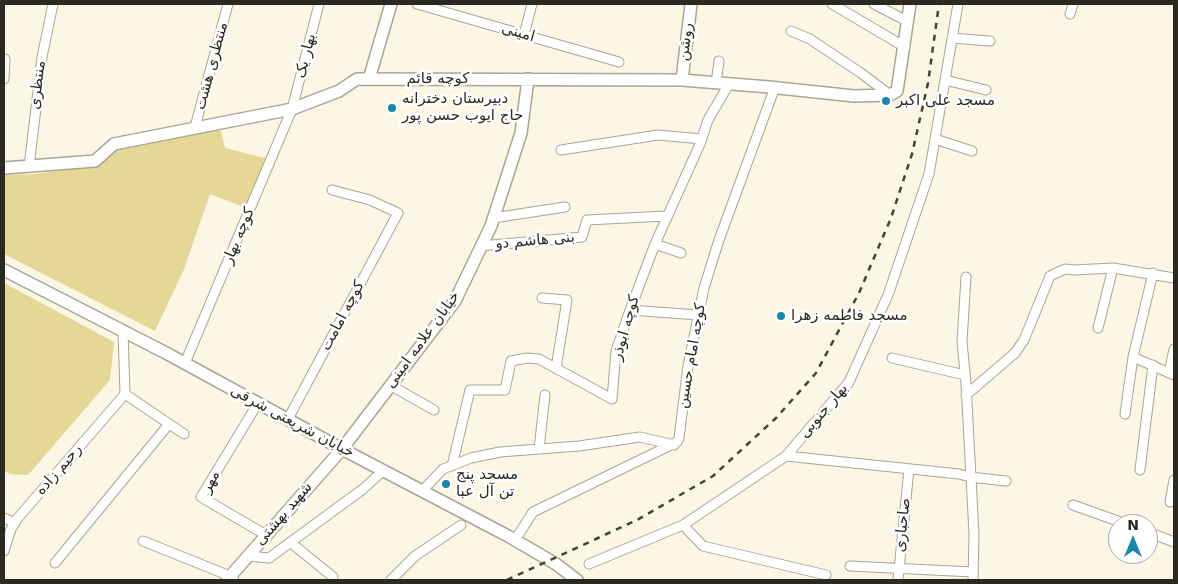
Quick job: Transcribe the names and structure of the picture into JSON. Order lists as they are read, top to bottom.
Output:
{
  "streets": {
    "street": [
      "امینی",
      "روشن",
      "بهار یک",
      "منتظری هشت",
      "کوچه قائم",
      "منتظری",
      "کوچه بهار",
      "بنی هاشم دو",
      "کوچه امامت",
      "کوچه ابوذر",
      "خیابان علامه امینی",
      "کوچه امام حسین",
      "بهار جنوبی",
      "خیابان شریعتی شرقی",
      "رحیم زاده",
      "مهر",
      "شهید بهشتی",
      "صاحباری"
    ]
  },
  "crossings": [
    ["روشن", "کوچه قائم"],
    ["بهار یک", "کوچه قائم"],
    ["بهار یک", "کوچه بهار"],
    ["منتظری هشت", "کوچه قائم"],
    ["کوچه قائم", "منتظری"],
    ["کوچه قائم", "کوچه بهار"],
    ["کوچه قائم", "کوچه ابوذر"],
    ["کوچه قائم", "خیابان علامه امینی"],
    ["کوچه قائم", "کوچه امام حسین"],
    ["کوچه بهار", "خیابان شریعتی شرقی"],
    ["بنی هاشم دو", "کوچه ابوذر"],
    ["بنی هاشم دو", "خیابان علامه امینی"],
    ["کوچه امامت", "خیابان شریعتی شرقی"],
    ["خیابان علامه امینی", "خیابان شریعتی شرقی"],
    ["خیابان علامه امینی", "شهید بهشتی"],
    ["خیابان شریعتی شرقی", "مهر"],
    ["خیابان شریعتی شرقی", "شهید بهشتی"],
    ["مهر", "شهید بهشتی"]
  ],
  "places": [
    "مسجد علی اکبر",
    "دبیرستان دخترانه حاج ایوب حسن پور",
    "مسجد فاطمه زهرا",
    "مسجد پنج تن آل عبا"
  ],
  "north": "top"
}
